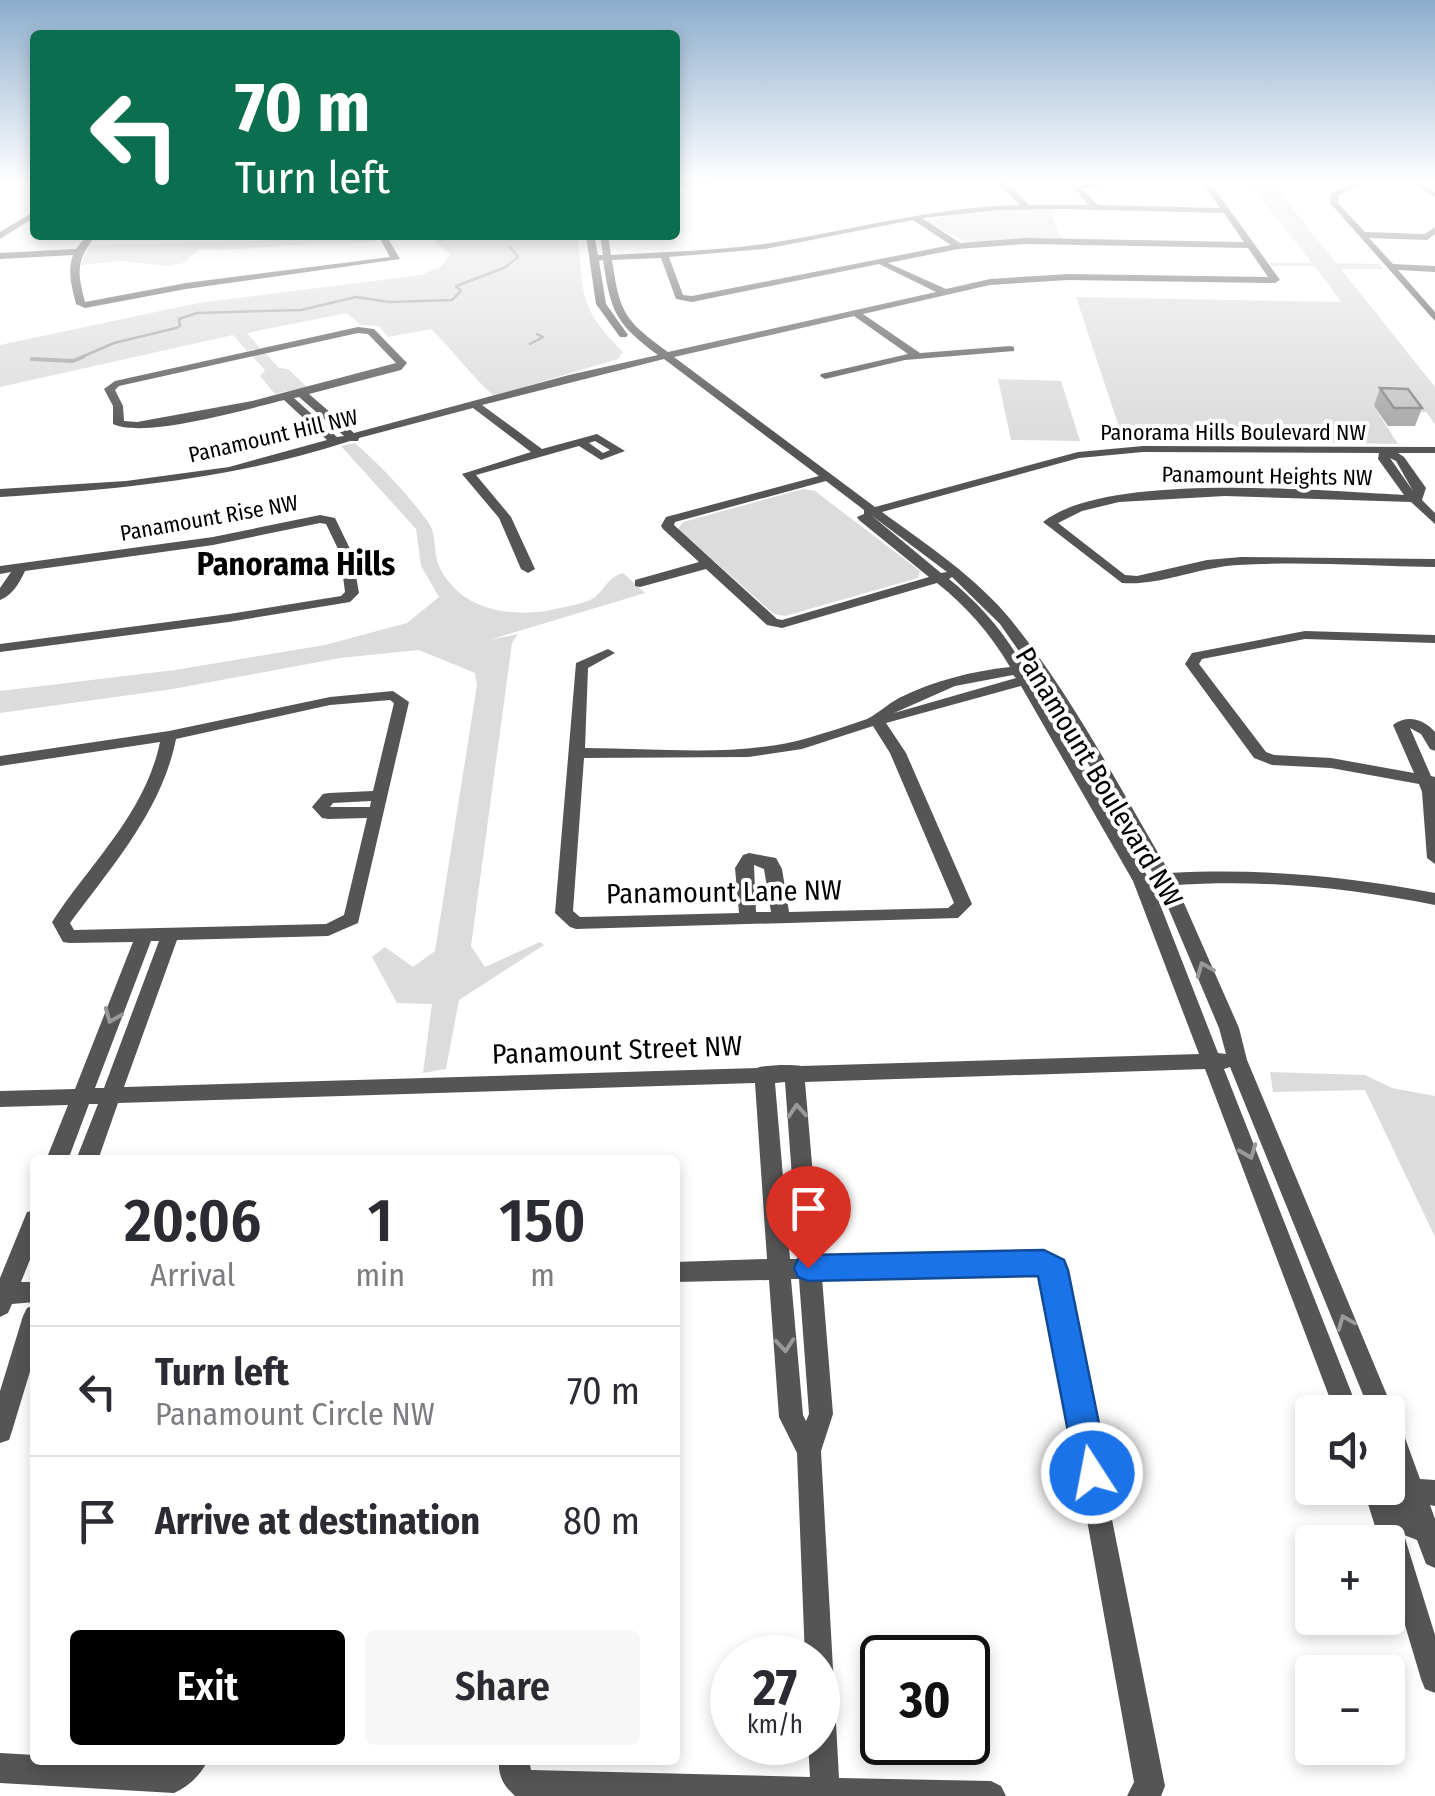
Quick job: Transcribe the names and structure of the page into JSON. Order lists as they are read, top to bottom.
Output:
{
  "streets": {
    "street": [
      "Panorama Hills Boulevard NW",
      "Panamount Hill NW",
      "Panamount Heights NW",
      "Panamount Rise NW",
      "Panamount Boulevard NW",
      "Panamount Lane NW",
      "Panamount Street NW"
    ]
  },
  "crossings": [
    ["Panorama Hills Boulevard NW", "Panamount Heights NW"],
    ["Panorama Hills Boulevard NW", "Panamount Boulevard NW"],
    ["Panamount Hill NW", "Panamount Boulevard NW"],
    ["Panamount Boulevard NW", "Panamount Street NW"]
  ],
  "districts": ["Panorama Hills"],
  "page": {
    "turn": ["70 m", "Turn left"],
    "eta": [
      "20:06",
      "Arrival",
      "1",
      "min",
      "150",
      "m"
    ],
    "list": [
      {
        "name": "Turn left",
        "note": "Panamount Circle NW",
        "value": "70 m"
      },
      {
        "name": "Arrive at destination",
        "value": "80 m"
      }
    ],
    "map_buttons": ["+", "−"],
    "buttons": ["Exit", "Share"],
    "speed": "27 km/h",
    "limit": "30"
  }
}
